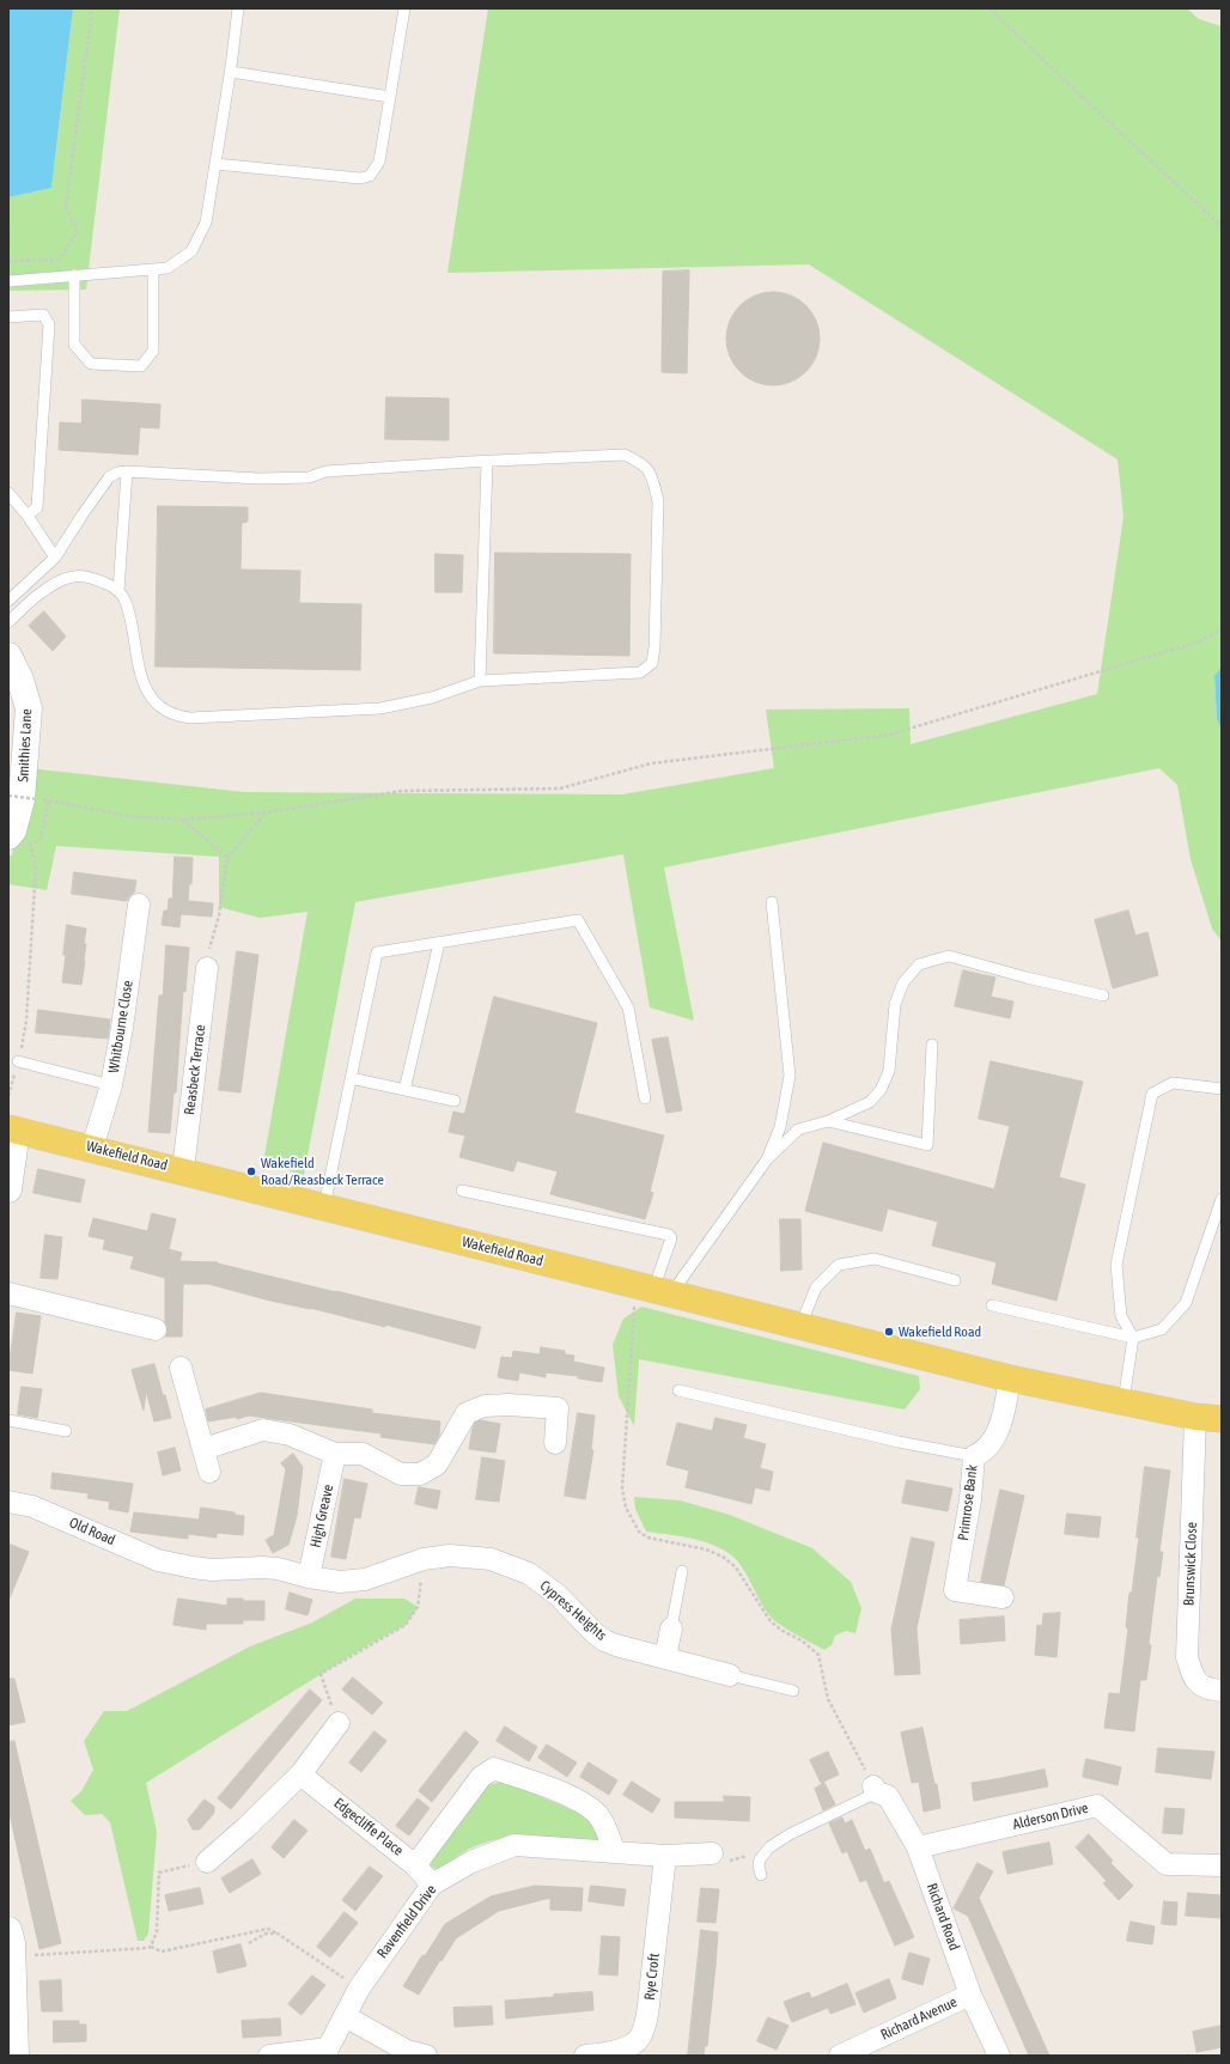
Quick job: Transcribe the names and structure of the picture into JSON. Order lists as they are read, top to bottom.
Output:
{
  "streets": {
    "main road": ["Smithies Lane", "Wakefield Road"],
    "street": [
      "Whitbourne Close",
      "Reasbeck Terrace",
      "Primrose Bank",
      "High Greave",
      "Old Road",
      "Brunswick Close",
      "Cypress Heights",
      "Alderson Drive",
      "Edgecliffe Place",
      "Richard Road",
      "Ravenfield Drive",
      "Rye Croft",
      "Richard Avenue"
    ]
  },
  "crossings": [
    ["Whitbourne Close", "Wakefield Road"],
    ["Reasbeck Terrace", "Wakefield Road"],
    ["Wakefield Road", "Primrose Bank"],
    ["Wakefield Road", "Brunswick Close"],
    ["High Greave", "Cypress Heights"],
    ["Old Road", "Cypress Heights"],
    ["Alderson Drive", "Richard Road"],
    ["Edgecliffe Place", "Ravenfield Drive"],
    ["Richard Road", "Richard Avenue"],
    ["Ravenfield Drive", "Rye Croft"]
  ],
  "places": ["Wakefield Road/Reasbeck Terrace", "Wakefield Road"]
}
